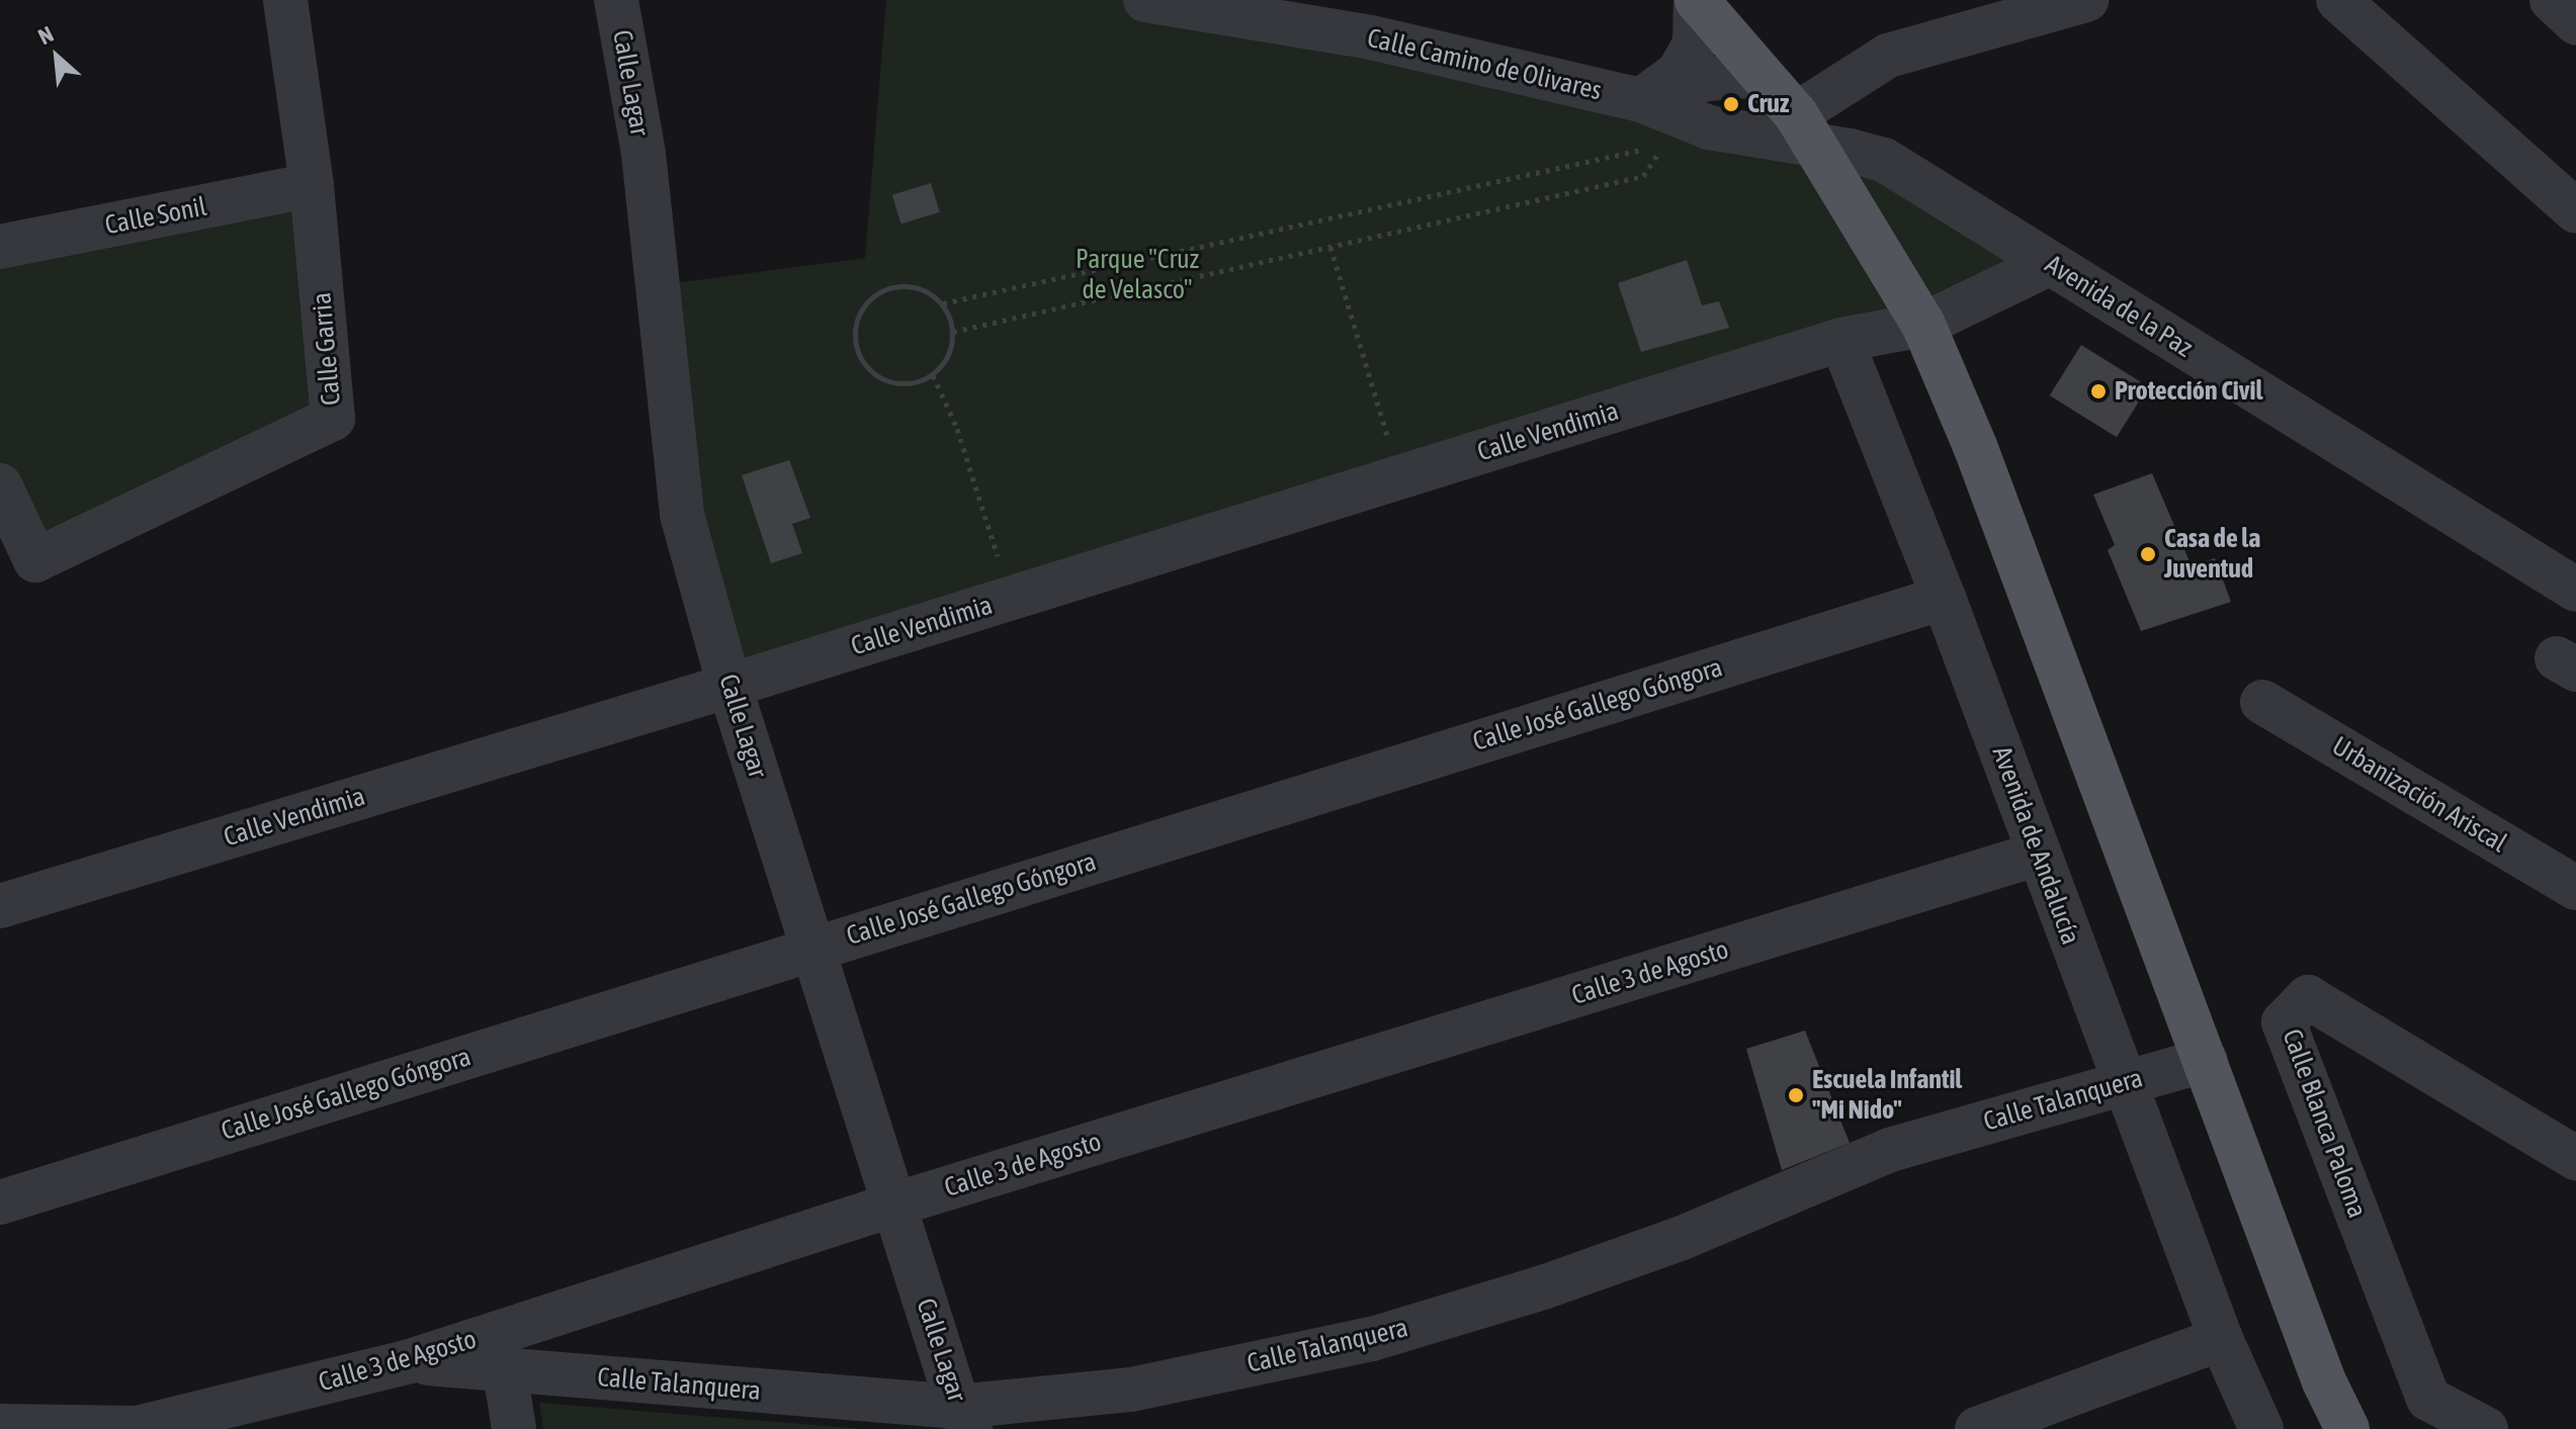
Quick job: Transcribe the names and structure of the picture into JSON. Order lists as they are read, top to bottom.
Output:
{
  "streets": {
    "street": [
      "Calle Camino de Olivares",
      "Calle Lagar",
      "Calle Sonil",
      "Avenida de la Paz",
      "Calle Garria",
      "Calle Vendimia",
      "Calle José Gallego Góngora",
      "Urbanización Ariscal",
      "Avenida de Andalucía",
      "Calle 3 de Agosto",
      "Calle Talanquera",
      "Calle Blanca Paloma"
    ]
  },
  "crossings": [
    ["Calle Camino de Olivares", "Avenida de la Paz"],
    ["Calle Lagar", "Calle Vendimia"],
    ["Calle Lagar", "Calle José Gallego Góngora"],
    ["Calle Lagar", "Calle 3 de Agosto"],
    ["Calle Lagar", "Calle Talanquera"],
    ["Calle Sonil", "Calle Garria"],
    ["Calle Vendimia", "Avenida de Andalucía"],
    ["Calle José Gallego Góngora", "Avenida de Andalucía"],
    ["Avenida de Andalucía", "Calle 3 de Agosto"],
    ["Avenida de Andalucía", "Calle Talanquera"],
    ["Calle 3 de Agosto", "Calle Talanquera"]
  ],
  "parks": ["Parque \"Cruz de Velasco\""],
  "places": [
    "Cruz",
    "Protección Civil",
    "Casa de la Juventud",
    "Escuela Infantil \"Mi Nido\""
  ],
  "north": "top left"
}
